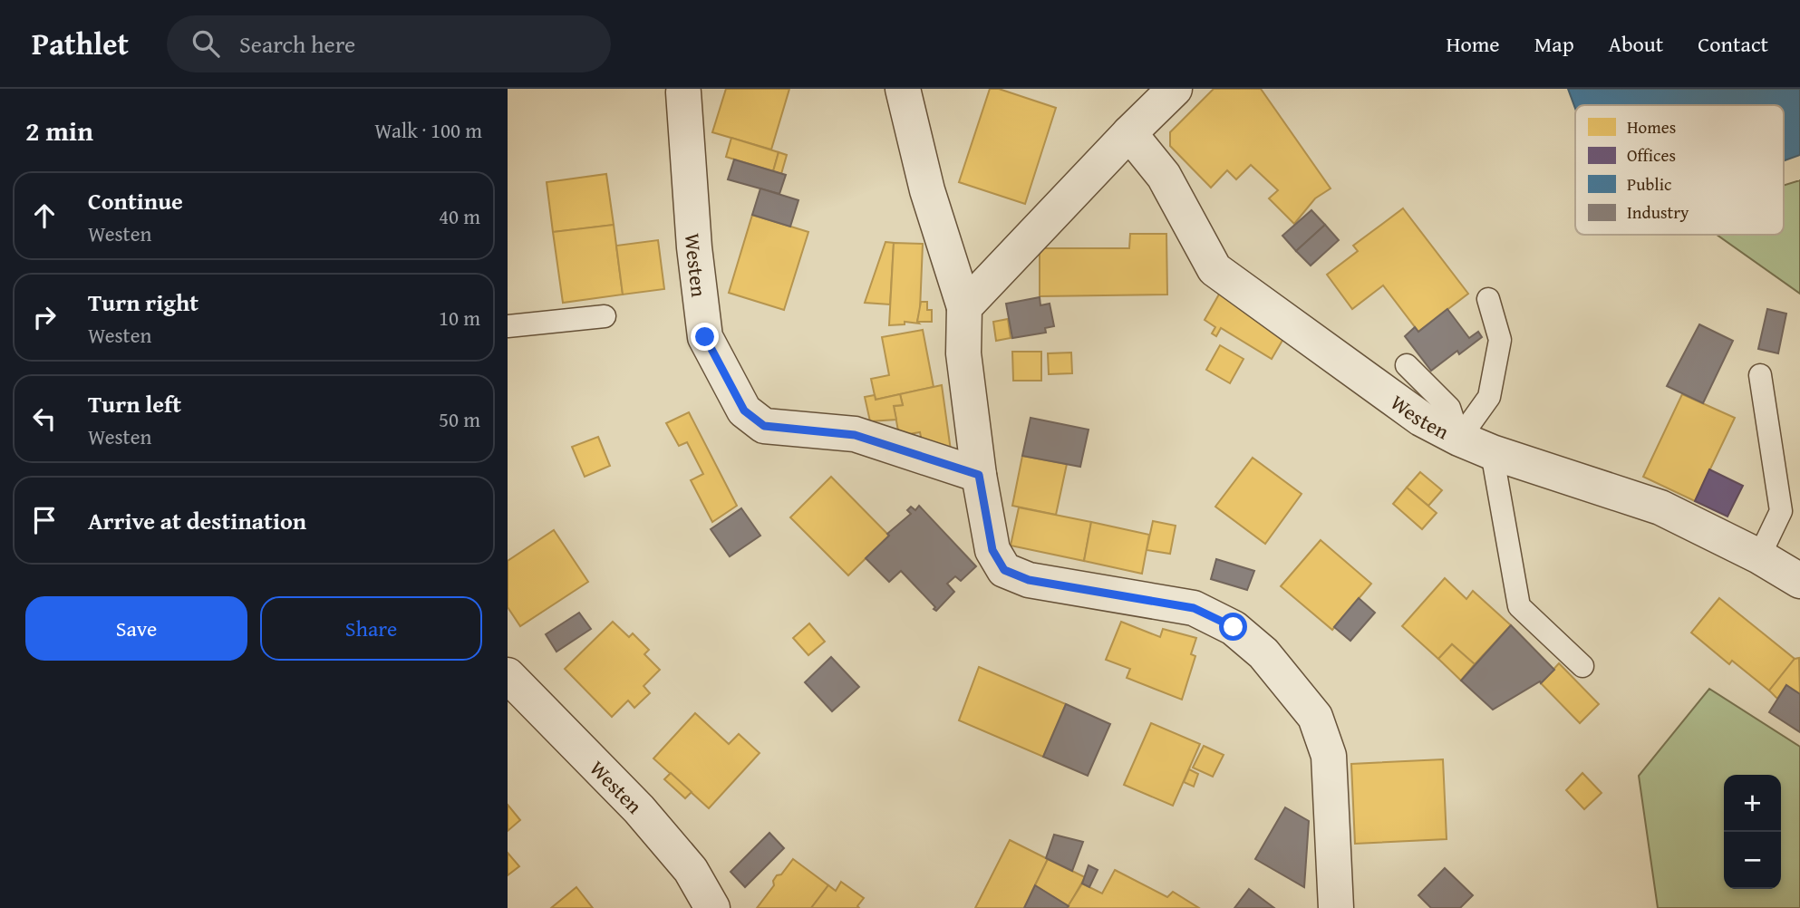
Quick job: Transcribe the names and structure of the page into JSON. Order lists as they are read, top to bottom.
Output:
{
  "streets": {
    "street": ["Westen"]
  },
  "legend": [
    "Homes",
    "Offices",
    "Public",
    "Industry"
  ],
  "page": {
    "header": "Pathlet",
    "search": "Search here",
    "nav": [
      "Home",
      "Map",
      "About",
      "Contact"
    ],
    "heading": ["2 min", "Walk · 100 m"],
    "list": [
      ["Continue", "Westen", "40 m"],
      ["Turn right", "Westen", "10 m"],
      ["Turn left", "Westen", "50 m"],
      "Arrive at destination"
    ],
    "buttons": ["Save", "Share"],
    "map_buttons": ["+", "−"]
  }
}
